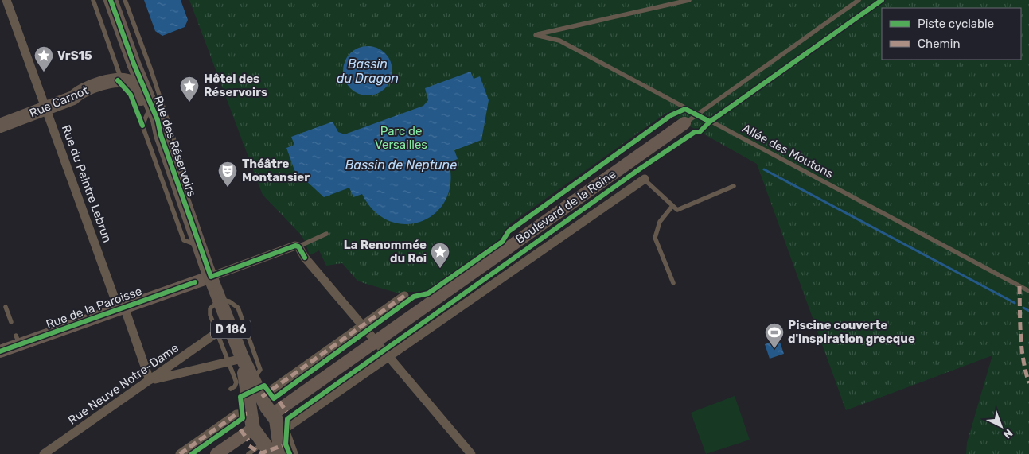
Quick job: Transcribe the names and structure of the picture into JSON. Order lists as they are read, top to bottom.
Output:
{
  "streets": {
    "main road": [
      "Rue Carnot",
      "Rue des Réservoirs",
      "Boulevard de la Reine",
      "D 186"
    ],
    "street": ["Rue du Peintre Lebrun", "Rue de la Paroisse", "Rue Neuve Notre-Dame"],
    "lane": ["Allée des Moutons"]
  },
  "crossings": [
    ["Rue Carnot", "Rue des Réservoirs"],
    ["Rue Carnot", "Rue du Peintre Lebrun"],
    ["Rue des Réservoirs", "Boulevard de la Reine"],
    ["Rue des Réservoirs", "Rue de la Paroisse"],
    ["Rue des Réservoirs", "D 186"],
    ["Allée des Moutons", "Boulevard de la Reine"],
    ["Rue du Peintre Lebrun", "Rue de la Paroisse"],
    ["Rue du Peintre Lebrun", "Rue Neuve Notre-Dame"],
    ["Boulevard de la Reine", "D 186"]
  ],
  "water": ["Bassin du Dragon", "Bassin de Neptune"],
  "parks": ["Parc de Versailles"],
  "places": {
    "place": ["VrS15", "Hôtel des Réservoirs", "La Renommée du Roi"],
    "theatre": ["Théâtre Montansier"],
    "sports": ["Piscine couverte d'inspiration grecque"]
  },
  "legend": ["Piste cyclable", "Chemin"],
  "north": "bottom right"
}
